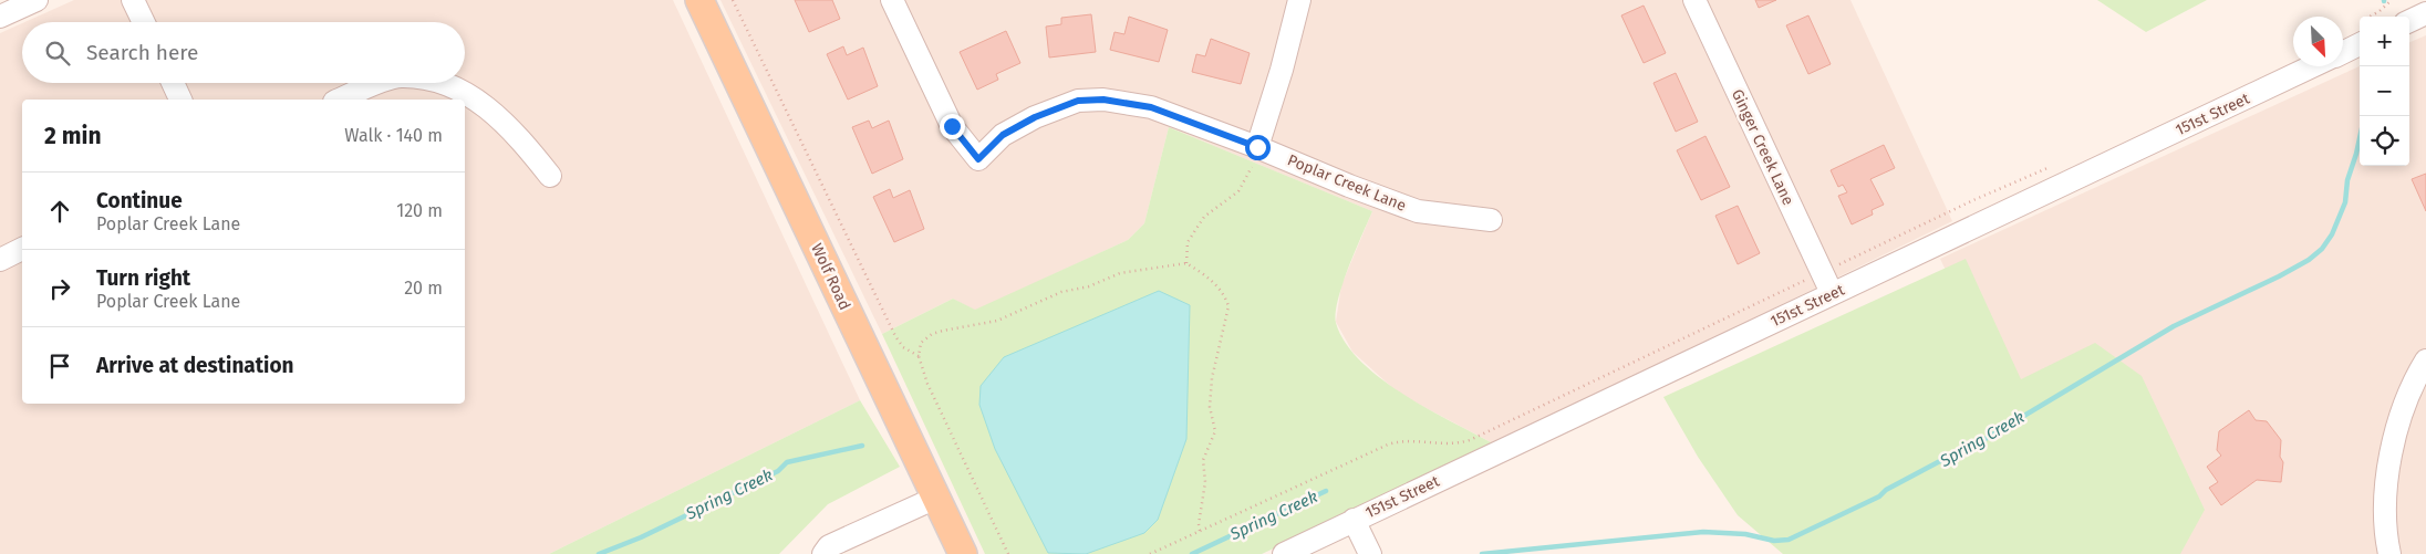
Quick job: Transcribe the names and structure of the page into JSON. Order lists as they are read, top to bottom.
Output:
{
  "streets": {
    "main road": ["Wolf Road"],
    "street": ["151st Street", "Ginger Creek Lane", "Poplar Creek Lane"]
  },
  "crossings": [
    ["151st Street", "Ginger Creek Lane"]
  ],
  "water": ["Spring Creek"],
  "north": "bottom right",
  "page": {
    "map_buttons": ["+", "−"],
    "search": "Search here",
    "heading": ["2 min", "Walk · 140 m"],
    "list": [
      ["Continue", "Poplar Creek Lane", "120 m"],
      ["Turn right", "Poplar Creek Lane", "20 m"],
      "Arrive at destination"
    ]
  }
}
